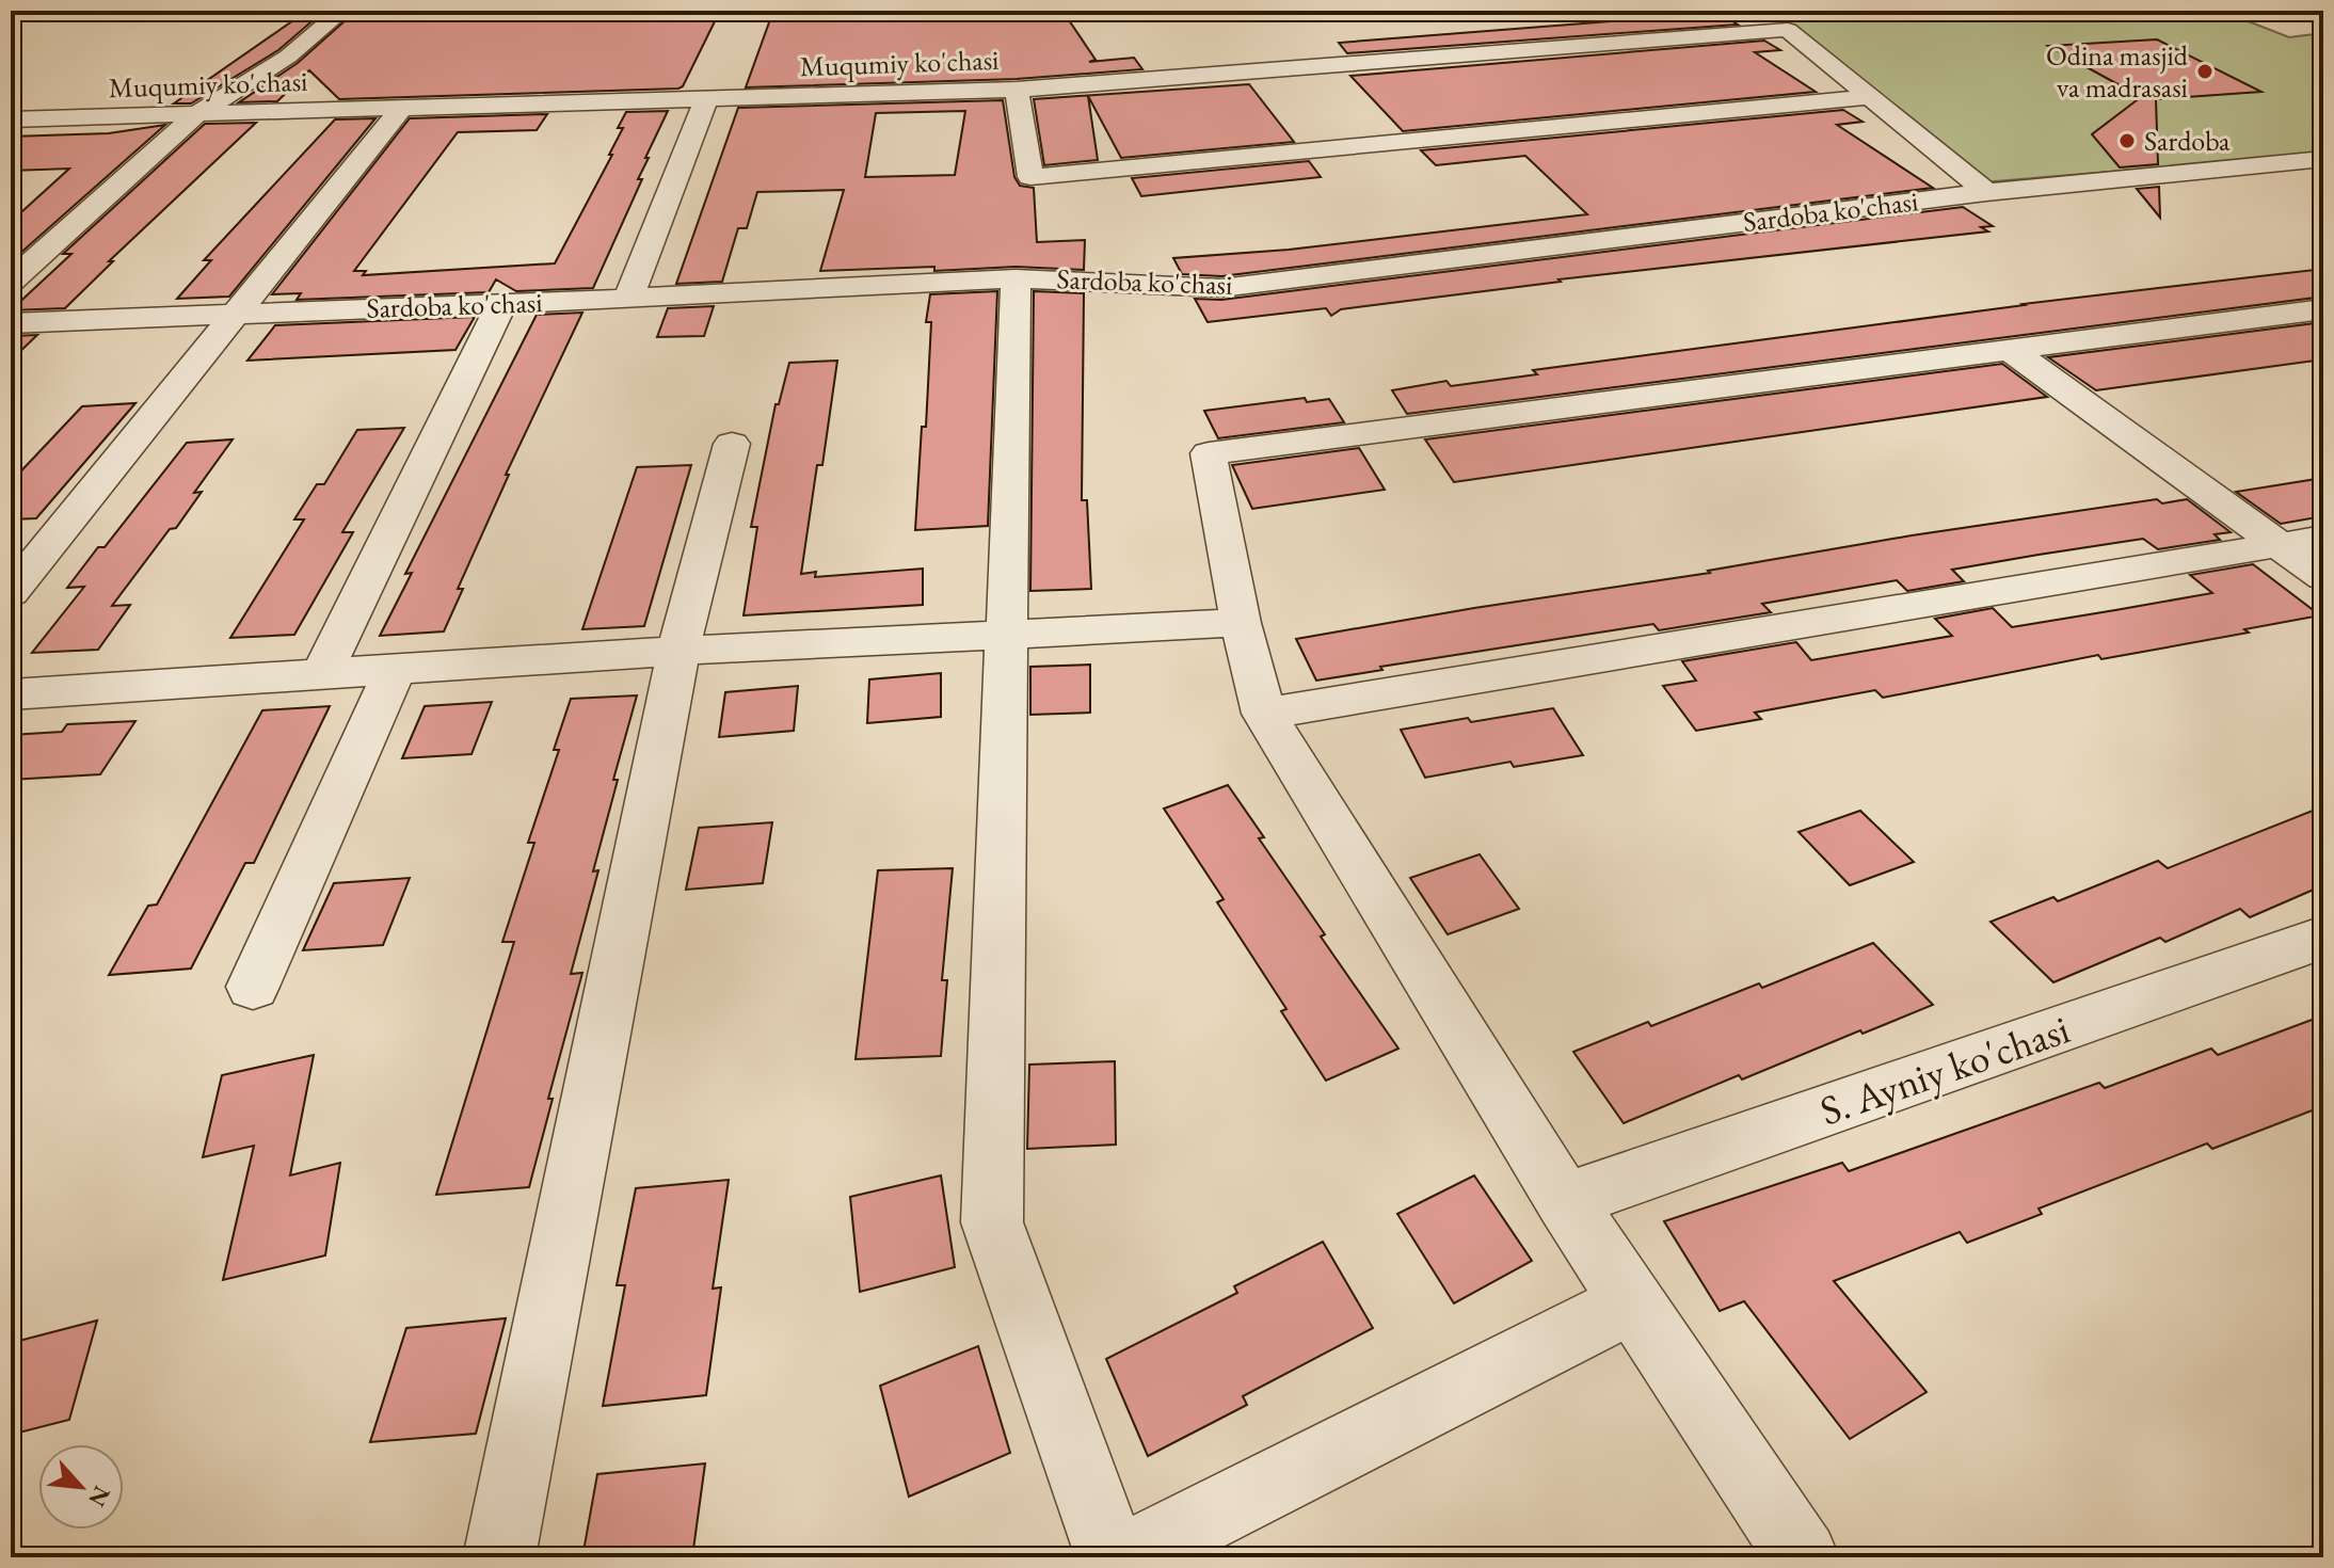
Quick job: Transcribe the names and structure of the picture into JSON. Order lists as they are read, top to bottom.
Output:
{
  "streets": {
    "street": ["Muqumiy ko'chasi", "Sardoba ko'chasi", "S. Ayniy ko'chasi"]
  },
  "places": ["Odina masjid va madrasasi", "Sardoba"],
  "north": "bottom right"
}
